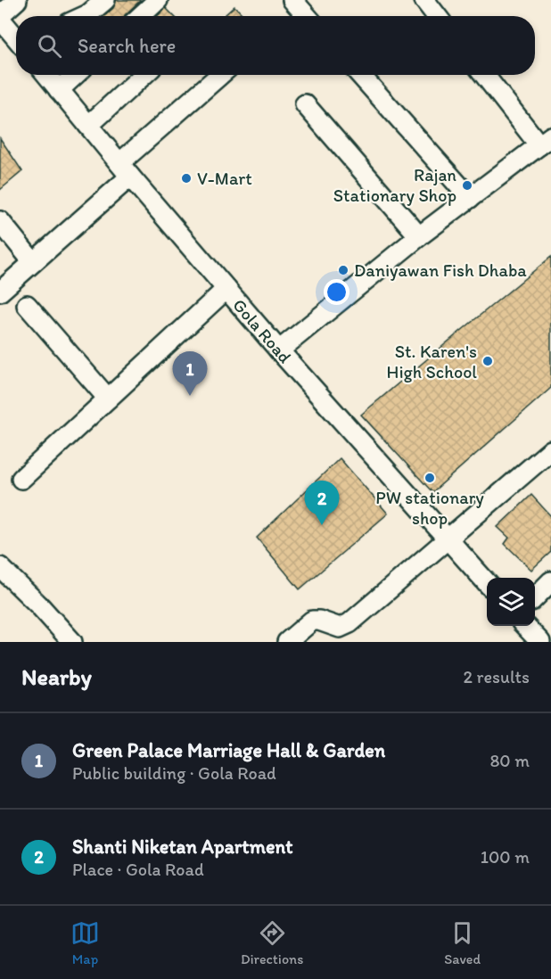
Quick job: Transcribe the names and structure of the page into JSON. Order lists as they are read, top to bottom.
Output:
{
  "streets": {
    "street": ["Gola Road"]
  },
  "places": [
    "V-Mart",
    "Rajan Stationary Shop",
    "Daniyawan Fish Dhaba",
    "St. Karen's High School",
    "PW stationary shop"
  ],
  "page": {
    "search": "Search here",
    "pins": ["1", "2"],
    "heading": ["Nearby", "2 results"],
    "list": [
      {
        "mark": "1",
        "name": "Green Palace Marriage Hall & Garden",
        "note": "Public building · Gola Road",
        "value": "80 m"
      },
      {
        "mark": "2",
        "name": "Shanti Niketan Apartment",
        "note": "Place · Gola Road",
        "value": "100 m"
      }
    ],
    "nav": ["Map", "Directions", "Saved"]
  }
}
